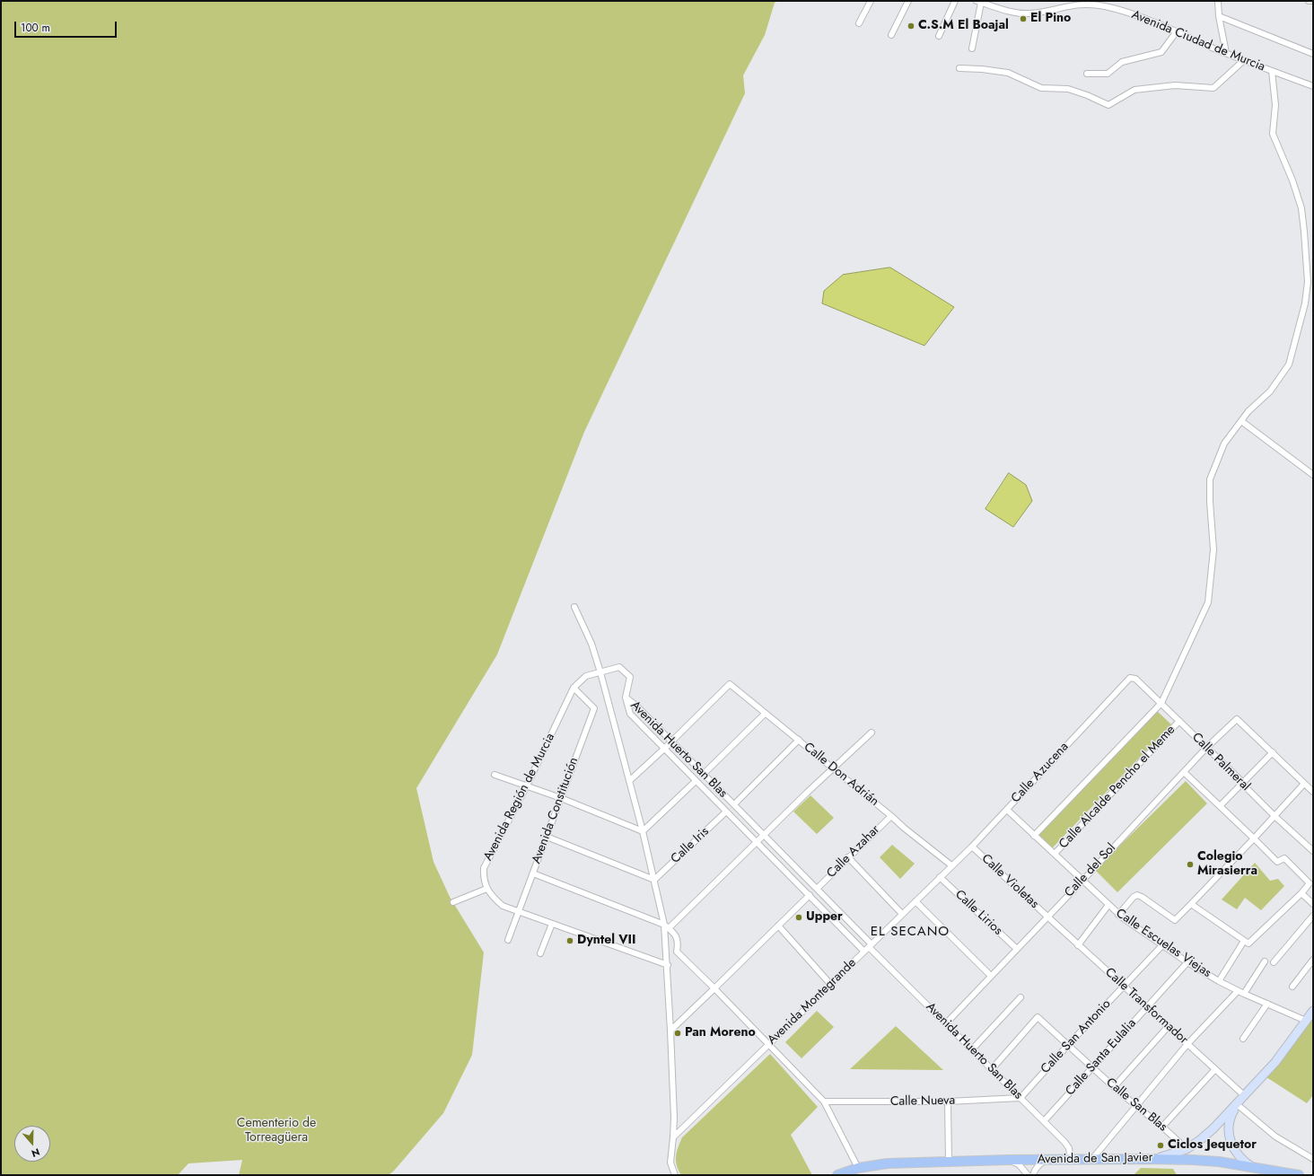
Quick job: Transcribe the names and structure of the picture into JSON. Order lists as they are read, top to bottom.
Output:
{
  "streets": {
    "main road": ["Avenida de San Javier"],
    "street": [
      "Avenida Ciudad de Murcia",
      "Avenida Huerto San Blas",
      "Calle Palmeral",
      "Calle Azucena",
      "Calle Don Adrián",
      "Calle Alcalde Pencho el Meme",
      "Avenida Región de Murcia",
      "Avenida Constitución",
      "Calle Iris",
      "Calle Azahar",
      "Calle del Sol",
      "Calle Violetas",
      "Calle Lirios",
      "Calle Escuelas Viejas",
      "Avenida Montegrande",
      "Calle Transformador",
      "Calle San Antonio",
      "Calle Santa Eulalia",
      "Calle Nueva",
      "Calle San Blas"
    ]
  },
  "crossings": [
    ["Avenida Huerto San Blas", "Calle Don Adrián"],
    ["Avenida Huerto San Blas", "Avenida Región de Murcia"],
    ["Avenida Huerto San Blas", "Calle Iris"],
    ["Avenida Huerto San Blas", "Calle Azahar"],
    ["Avenida Huerto San Blas", "Calle del Sol"],
    ["Avenida Huerto San Blas", "Avenida Montegrande"],
    ["Avenida Huerto San Blas", "Calle San Antonio"],
    ["Avenida Huerto San Blas", "Calle Santa Eulalia"],
    ["Avenida Huerto San Blas", "Calle Nueva"],
    ["Avenida Huerto San Blas", "Calle San Blas"],
    ["Avenida Huerto San Blas", "Avenida de San Javier"],
    ["Calle Palmeral", "Calle Azucena"],
    ["Calle Palmeral", "Calle Alcalde Pencho el Meme"],
    ["Calle Palmeral", "Calle del Sol"],
    ["Calle Azucena", "Calle Don Adrián"],
    ["Calle Azucena", "Calle Violetas"],
    ["Calle Azucena", "Calle Escuelas Viejas"],
    ["Calle Azucena", "Avenida Montegrande"],
    ["Calle Don Adrián", "Calle Azahar"],
    ["Calle Don Adrián", "Avenida Montegrande"],
    ["Calle Alcalde Pencho el Meme", "Calle Escuelas Viejas"],
    ["Avenida Región de Murcia", "Avenida Constitución"],
    ["Calle del Sol", "Calle Violetas"],
    ["Calle del Sol", "Calle Lirios"],
    ["Calle del Sol", "Calle Escuelas Viejas"],
    ["Calle del Sol", "Calle Transformador"],
    ["Calle Violetas", "Calle Transformador"],
    ["Calle Lirios", "Avenida Montegrande"],
    ["Calle Escuelas Viejas", "Calle San Antonio"],
    ["Calle Escuelas Viejas", "Calle Santa Eulalia"],
    ["Calle Escuelas Viejas", "Avenida de San Javier"],
    ["Calle Transformador", "Calle San Antonio"],
    ["Calle Transformador", "Calle Santa Eulalia"],
    ["Calle Transformador", "Avenida de San Javier"],
    ["Calle San Antonio", "Calle Nueva"],
    ["Calle San Antonio", "Calle San Blas"],
    ["Calle Santa Eulalia", "Calle San Blas"],
    ["Calle San Blas", "Avenida de San Javier"]
  ],
  "districts": ["EL SECANO"],
  "parks": ["Cementerio de Torreagüera"],
  "places": [
    "El Pino",
    "C.S.M El Boajal",
    "Colegio Mirasierra",
    "Upper",
    "Dyntel VII",
    "Pan Moreno",
    "Ciclos Jequetor"
  ],
  "scale_bar": "100 m",
  "north": "bottom"
}
